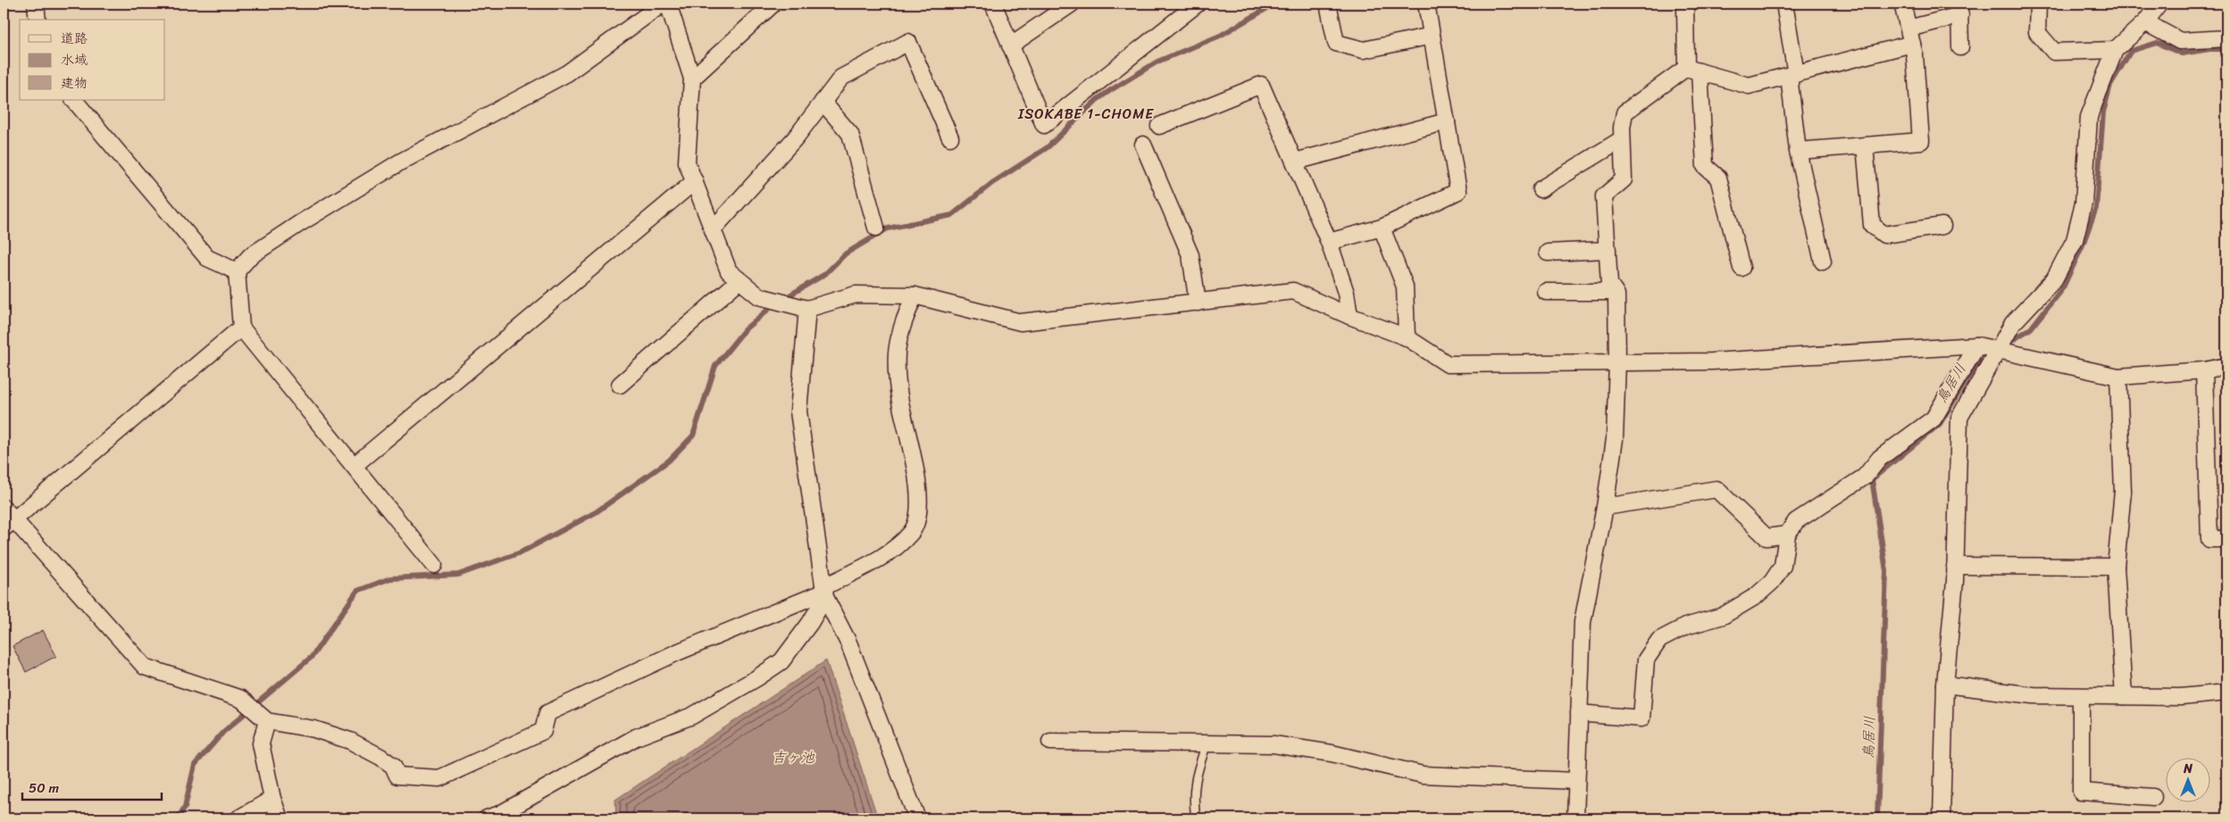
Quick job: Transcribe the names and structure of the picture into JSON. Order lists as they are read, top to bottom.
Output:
{
  "districts": ["ISOKABE 1-CHOME"],
  "water": ["鳥居川", "吉ヶ池"],
  "legend": ["道路", "水域", "建物"],
  "scale_bar": "50 m",
  "north": "top"
}
